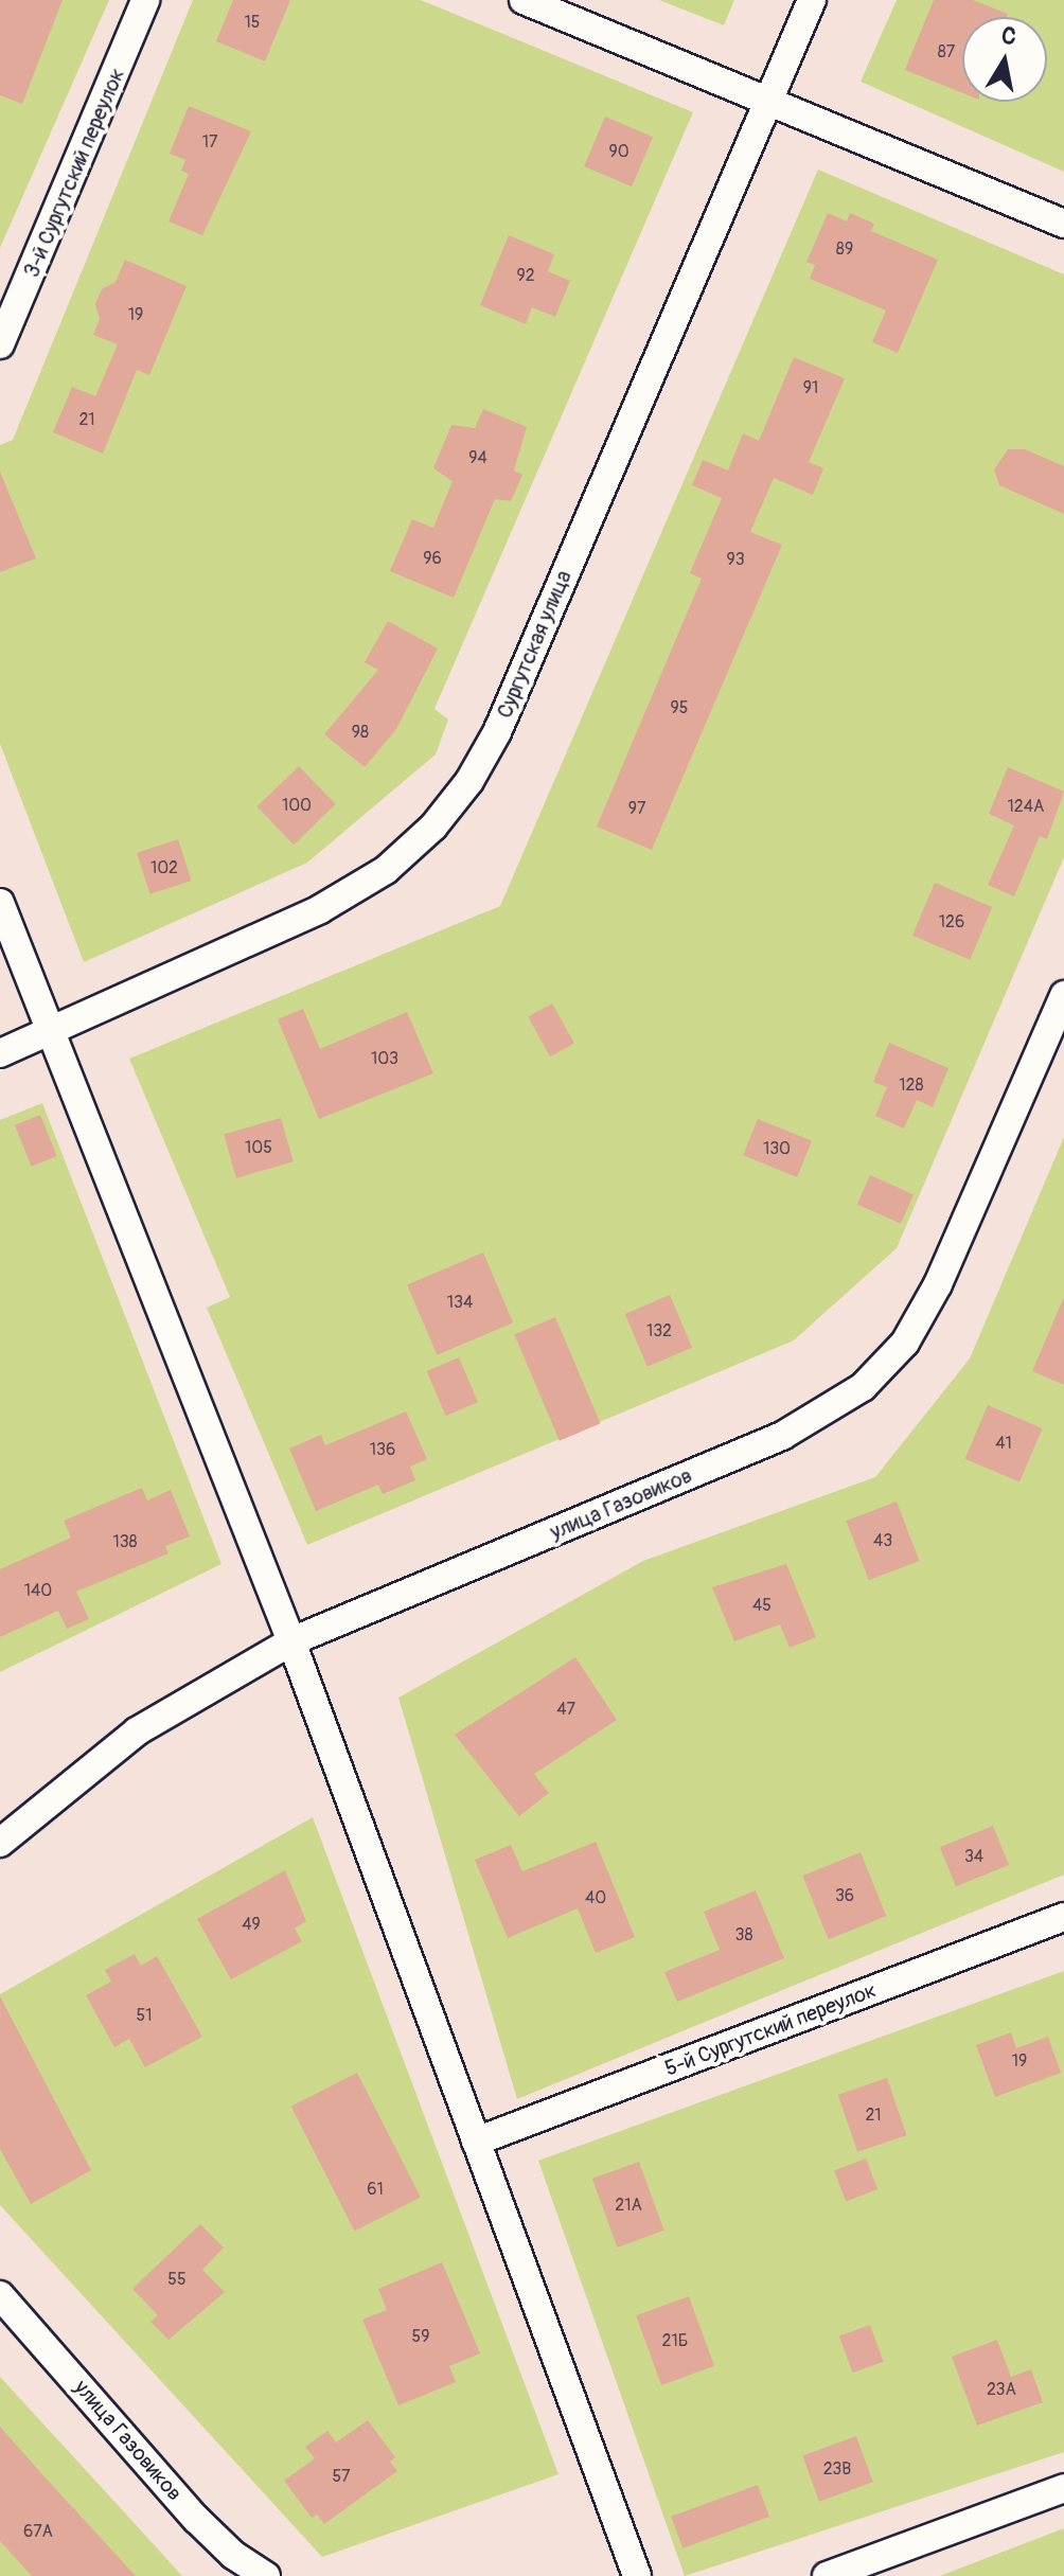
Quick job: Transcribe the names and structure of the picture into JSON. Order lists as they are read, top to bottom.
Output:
{
  "streets": {
    "street": [
      "3-й Сургутский переулок",
      "Сургутская улица",
      "улица Газовиков",
      "5-й Сургутский переулок"
    ]
  },
  "house_numbers": [
    "15",
    "87",
    "17",
    "90",
    "89",
    "92",
    "19",
    "91",
    "21",
    "94",
    "96",
    "93",
    "95",
    "98",
    "100",
    "124А",
    "97",
    "102",
    "126",
    "103",
    "128",
    "105",
    "130",
    "134",
    "132",
    "41",
    "136",
    "43",
    "138",
    "140",
    "45",
    "47",
    "34",
    "36",
    "40",
    "49",
    "38",
    "51",
    "19",
    "21",
    "61",
    "21А",
    "55",
    "59",
    "21Б",
    "23А",
    "23В",
    "57",
    "67А"
  ],
  "north": "top"
}
